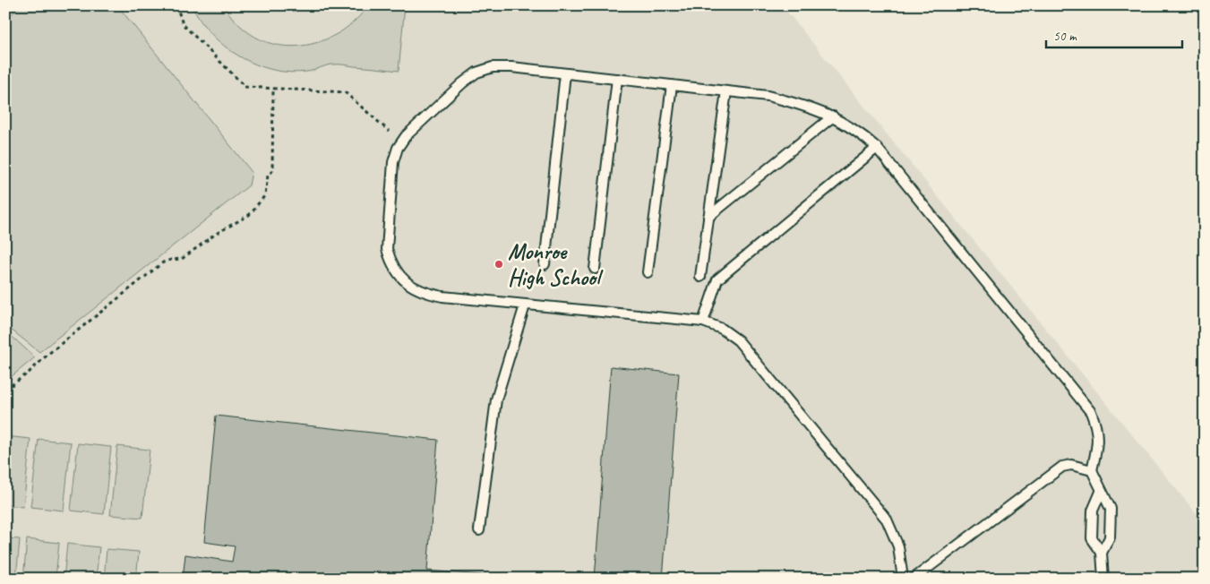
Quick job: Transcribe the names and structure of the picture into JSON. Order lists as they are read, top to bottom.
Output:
{
  "places": ["Monroe High School"],
  "scale_bar": "50 m"
}
